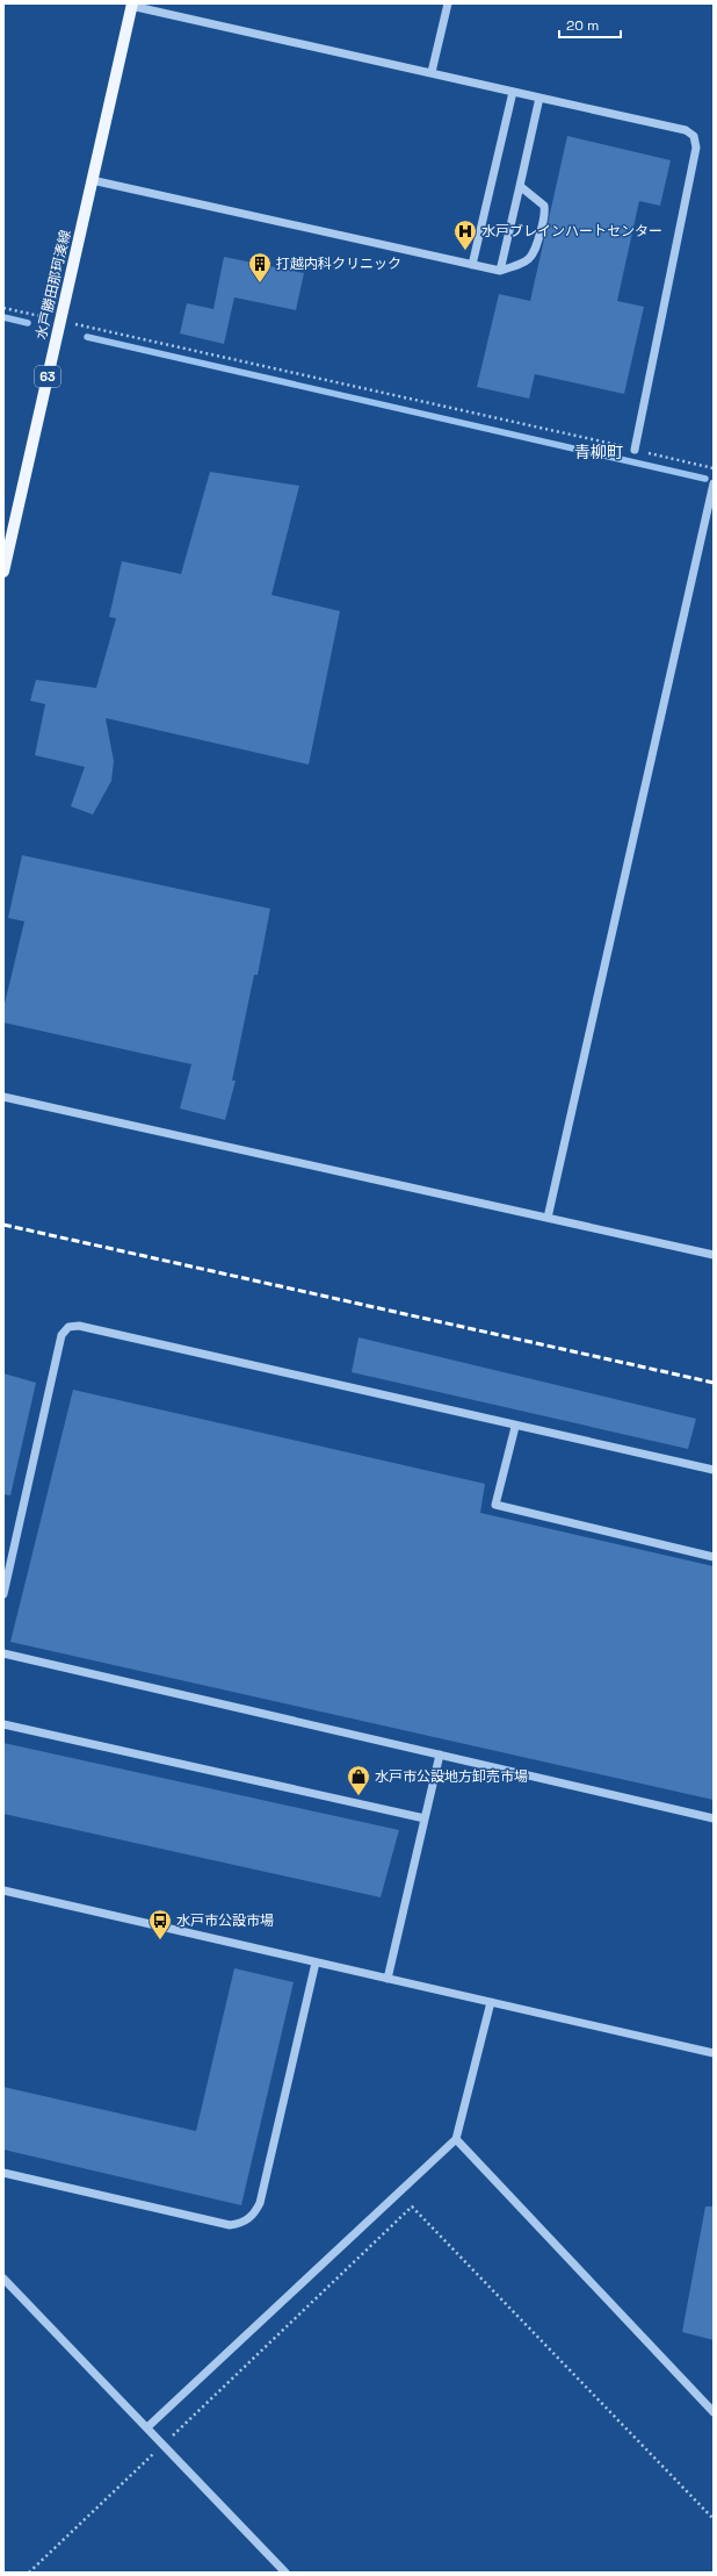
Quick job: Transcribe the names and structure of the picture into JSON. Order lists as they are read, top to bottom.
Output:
{
  "streets": {
    "main road": ["水戸勝田那珂湊線", "63"]
  },
  "districts": ["青柳町"],
  "places": {
    "hospital": ["水戸ブレインハートセンター"],
    "building": ["打越内科クリニック"],
    "shop": ["水戸市公設地方卸売市場"],
    "bus stop": ["水戸市公設市場"]
  },
  "scale_bar": "20 m"
}
